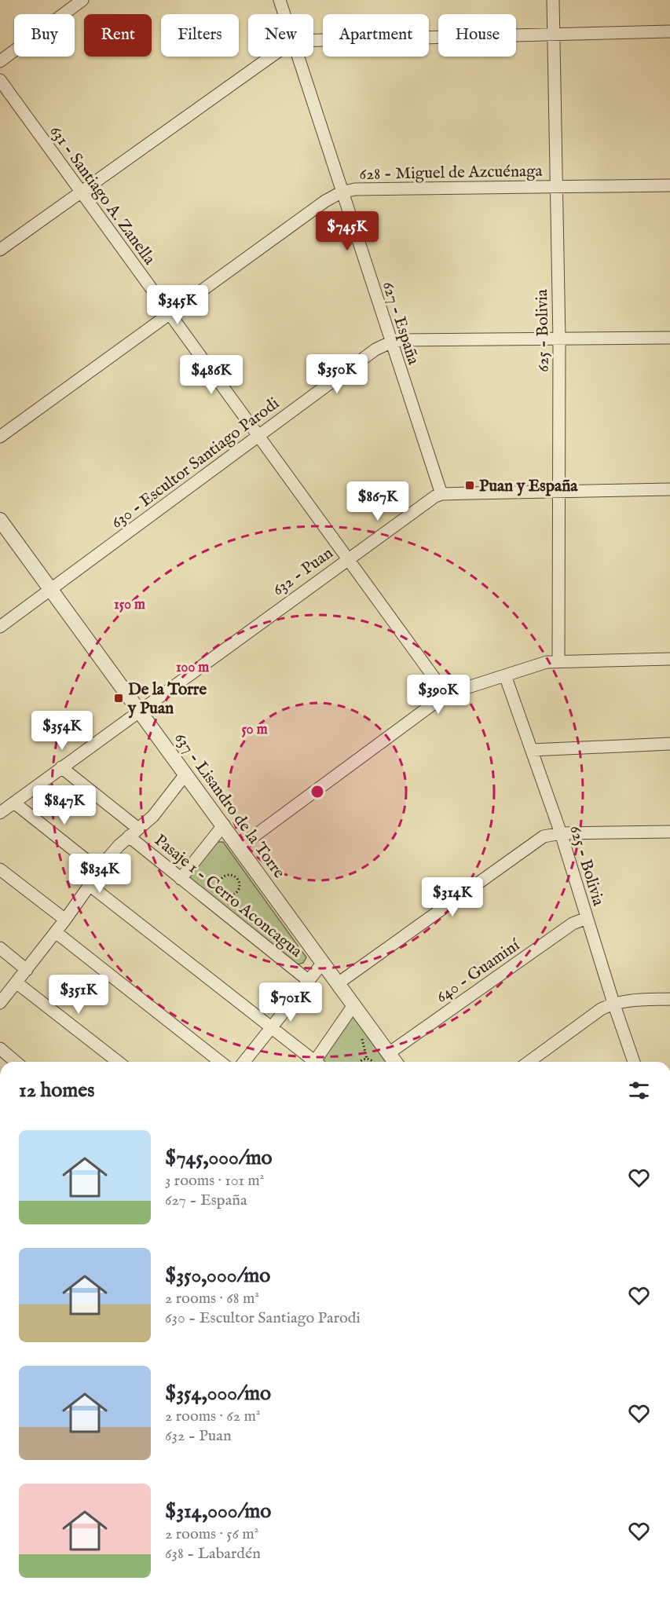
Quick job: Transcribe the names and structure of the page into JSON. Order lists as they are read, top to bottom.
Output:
{
  "streets": {
    "street": [
      "628 - Miguel de Azcuénaga",
      "631 - Santiago A. Zanella",
      "627 - España",
      "625 - Bolivia",
      "630 - Escultor Santiago Parodi",
      "632 - Puan",
      "637 - Lisandro de la Torre",
      "Pasaje 1 - Cerro Aconcagua",
      "640 - Guaminí"
    ]
  },
  "crossings": [
    ["628 - Miguel de Azcuénaga", "631 - Santiago A. Zanella"],
    ["628 - Miguel de Azcuénaga", "627 - España"],
    ["628 - Miguel de Azcuénaga", "625 - Bolivia"],
    ["631 - Santiago A. Zanella", "630 - Escultor Santiago Parodi"],
    ["631 - Santiago A. Zanella", "632 - Puan"],
    ["627 - España", "630 - Escultor Santiago Parodi"],
    ["627 - España", "632 - Puan"],
    ["625 - Bolivia", "630 - Escultor Santiago Parodi"],
    ["625 - Bolivia", "640 - Guaminí"],
    ["630 - Escultor Santiago Parodi", "637 - Lisandro de la Torre"],
    ["632 - Puan", "637 - Lisandro de la Torre"],
    ["632 - Puan", "Pasaje 1 - Cerro Aconcagua"],
    ["637 - Lisandro de la Torre", "640 - Guaminí"]
  ],
  "places": {
    "transit": ["Puan y España", "De la Torre y Puan"]
  },
  "page": {
    "chip": [
      "Buy",
      "Rent",
      "Filters",
      "New",
      "Apartment",
      "House"
    ],
    "price": [
      "$745K",
      "$345K",
      "$350K",
      "$486K",
      "$867K",
      "$390K",
      "$354K",
      "$847K",
      "$834K",
      "$314K",
      "$351K",
      "$701K"
    ],
    "heading": "12 homes",
    "list": [
      {
        "name": "$745,000/mo",
        "note": "3 rooms · 101 m² · 627 - España"
      },
      {
        "name": "$350,000/mo",
        "note": "2 rooms · 68 m² · 630 - Escultor Santiago Parodi"
      },
      {
        "name": "$354,000/mo",
        "note": "2 rooms · 62 m² · 632 - Puan"
      },
      {
        "name": "$314,000/mo",
        "note": "2 rooms · 56 m² · 638 - Labardén"
      }
    ]
  },
  "rings": ["150 m", "100 m", "50 m"]
}
